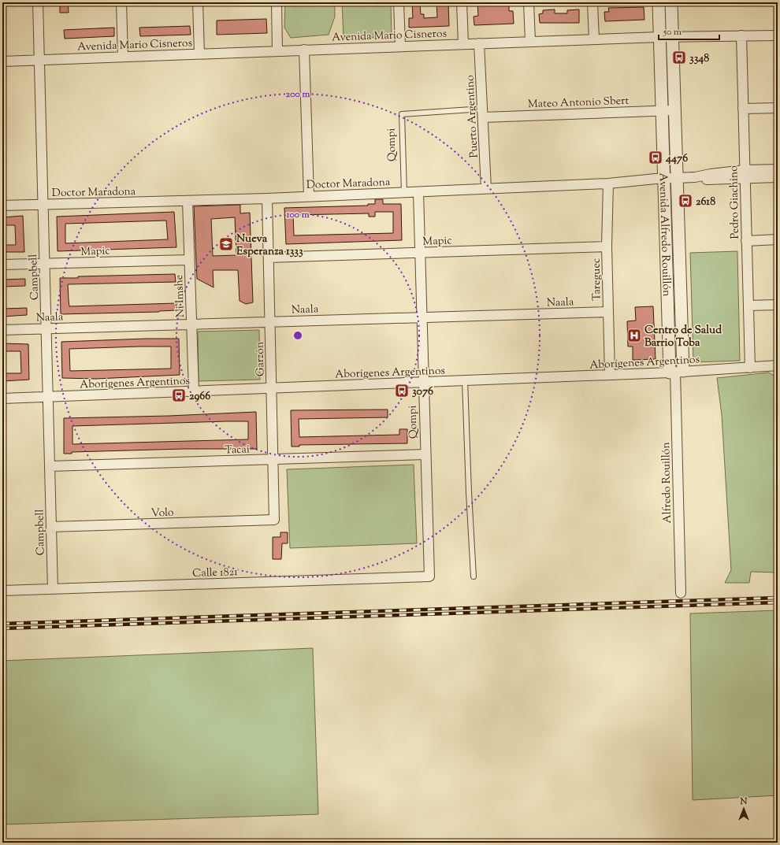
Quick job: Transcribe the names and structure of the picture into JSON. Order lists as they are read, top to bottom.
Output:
{
  "streets": {
    "street": [
      "Avenida Mario Cisneros",
      "Mateo Antonio Sbert",
      "Puerto Argentino",
      "Qompi",
      "Doctor Maradona",
      "Pedro Giachino",
      "Avenida Alfredo Rouillón",
      "Mapic",
      "Campbell",
      "Tareguec",
      "Ni Imshe",
      "Naala",
      "Garzón",
      "Aborígenes Argentinos",
      "Tacai",
      "Alfredo Rouillón",
      "Volo",
      "Calle 1821"
    ]
  },
  "crossings": [
    ["Avenida Mario Cisneros", "Puerto Argentino"],
    ["Avenida Mario Cisneros", "Pedro Giachino"],
    ["Avenida Mario Cisneros", "Avenida Alfredo Rouillón"],
    ["Avenida Mario Cisneros", "Campbell"],
    ["Mateo Antonio Sbert", "Puerto Argentino"],
    ["Mateo Antonio Sbert", "Qompi"],
    ["Mateo Antonio Sbert", "Avenida Alfredo Rouillón"],
    ["Puerto Argentino", "Doctor Maradona"],
    ["Qompi", "Doctor Maradona"],
    ["Qompi", "Mapic"],
    ["Qompi", "Naala"],
    ["Qompi", "Aborígenes Argentinos"],
    ["Qompi", "Tacai"],
    ["Qompi", "Calle 1821"],
    ["Doctor Maradona", "Pedro Giachino"],
    ["Doctor Maradona", "Avenida Alfredo Rouillón"],
    ["Doctor Maradona", "Campbell"],
    ["Doctor Maradona", "Tareguec"],
    ["Doctor Maradona", "Ni Imshe"],
    ["Doctor Maradona", "Garzón"],
    ["Pedro Giachino", "Aborígenes Argentinos"],
    ["Avenida Alfredo Rouillón", "Aborígenes Argentinos"],
    ["Avenida Alfredo Rouillón", "Alfredo Rouillón"],
    ["Mapic", "Campbell"],
    ["Mapic", "Tareguec"],
    ["Mapic", "Ni Imshe"],
    ["Mapic", "Garzón"],
    ["Campbell", "Naala"],
    ["Campbell", "Aborígenes Argentinos"],
    ["Campbell", "Tacai"],
    ["Campbell", "Volo"],
    ["Campbell", "Calle 1821"],
    ["Tareguec", "Naala"],
    ["Tareguec", "Aborígenes Argentinos"],
    ["Ni Imshe", "Naala"],
    ["Ni Imshe", "Aborígenes Argentinos"],
    ["Naala", "Garzón"],
    ["Garzón", "Aborígenes Argentinos"],
    ["Garzón", "Tacai"],
    ["Garzón", "Volo"],
    ["Aborígenes Argentinos", "Alfredo Rouillón"]
  ],
  "places": {
    "bus stop": [
      "3348",
      "4476",
      "2618",
      "3076",
      "2966"
    ],
    "school or university": ["Nueva Esperanza 1333"],
    "hospital": ["Centro de Salud Barrio Toba"]
  },
  "scale_bar": "50 m",
  "north": "top",
  "rings": ["200 m", "100 m"]
}
